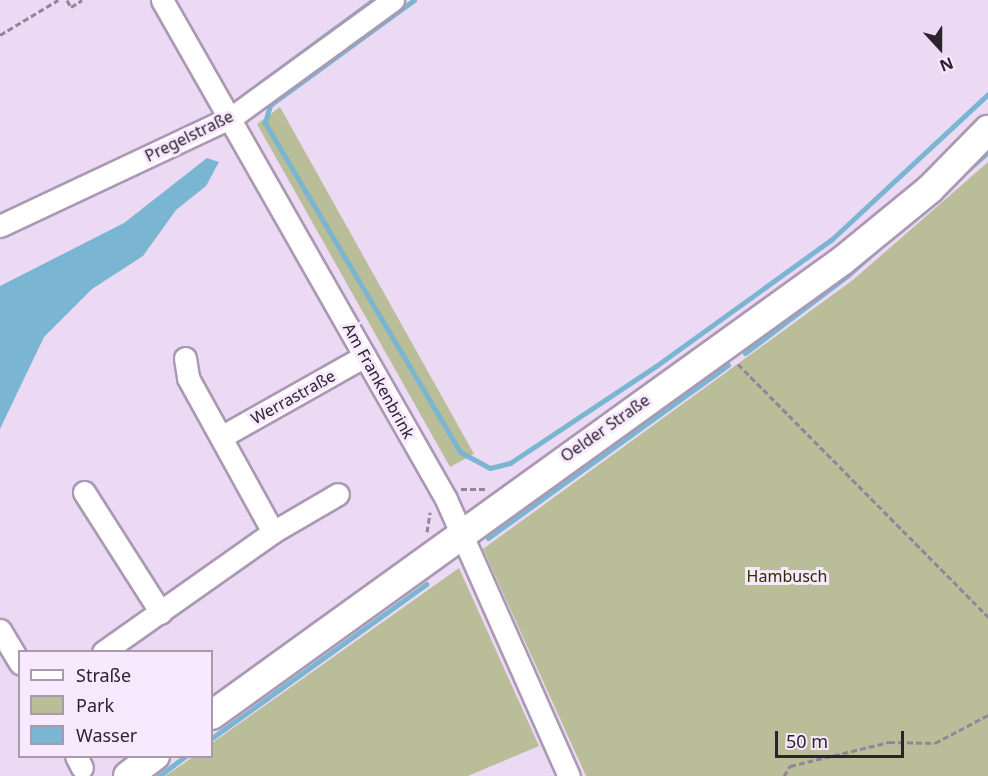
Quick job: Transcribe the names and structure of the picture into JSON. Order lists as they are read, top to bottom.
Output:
{
  "streets": {
    "street": [
      "Pregelstraße",
      "Am Frankenbrink",
      "Werrastraße",
      "Oelder Straße"
    ]
  },
  "crossings": [
    ["Pregelstraße", "Am Frankenbrink"],
    ["Am Frankenbrink", "Werrastraße"],
    ["Am Frankenbrink", "Oelder Straße"]
  ],
  "parks": ["Hambusch"],
  "legend": ["Straße", "Park", "Wasser"],
  "scale_bar": "50 m",
  "north": "bottom"
}
